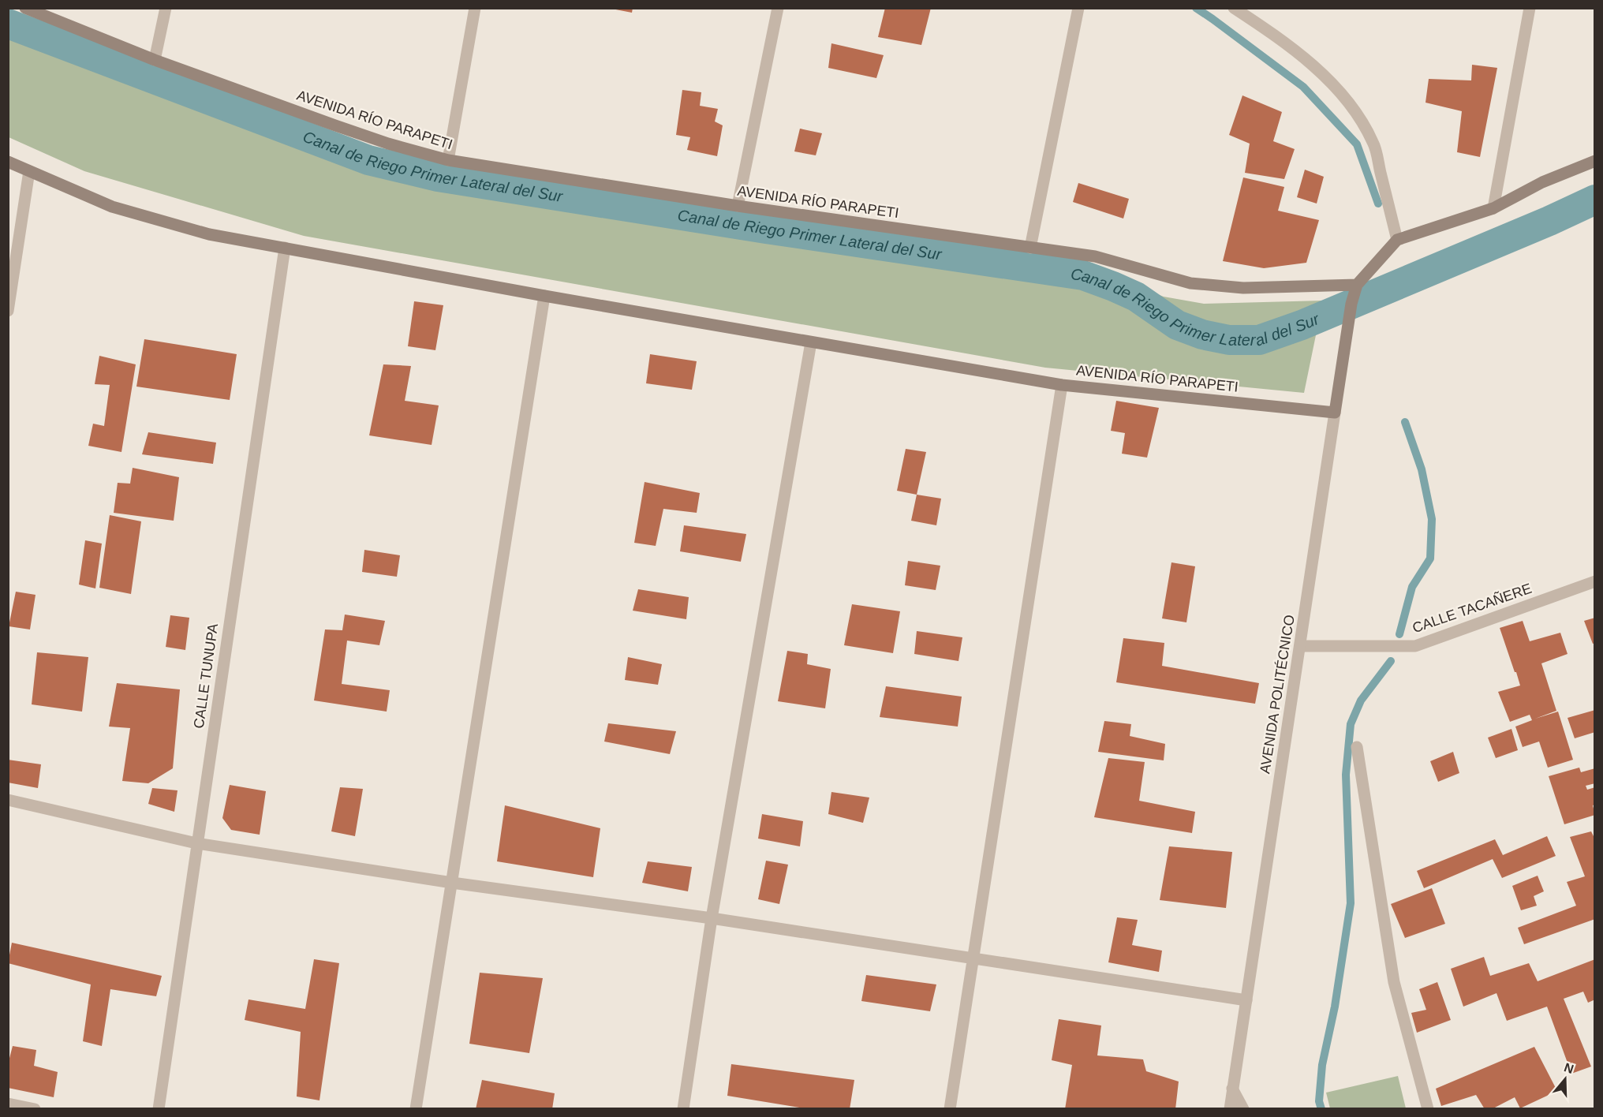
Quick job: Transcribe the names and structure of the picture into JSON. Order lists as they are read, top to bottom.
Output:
{
  "streets": {
    "main road": ["AVENIDA RÍO PARAPETI", "AVENIDA POLITÉCNICO"],
    "street": ["CALLE TACAÑERE", "CALLE TUNUPA"]
  },
  "crossings": [
    ["AVENIDA RÍO PARAPETI", "CALLE TUNUPA"],
    ["AVENIDA RÍO PARAPETI", "AVENIDA POLITÉCNICO"],
    ["CALLE TACAÑERE", "AVENIDA POLITÉCNICO"]
  ],
  "water": ["Canal de Riego Primer Lateral del Sur"],
  "north": "top"
}
